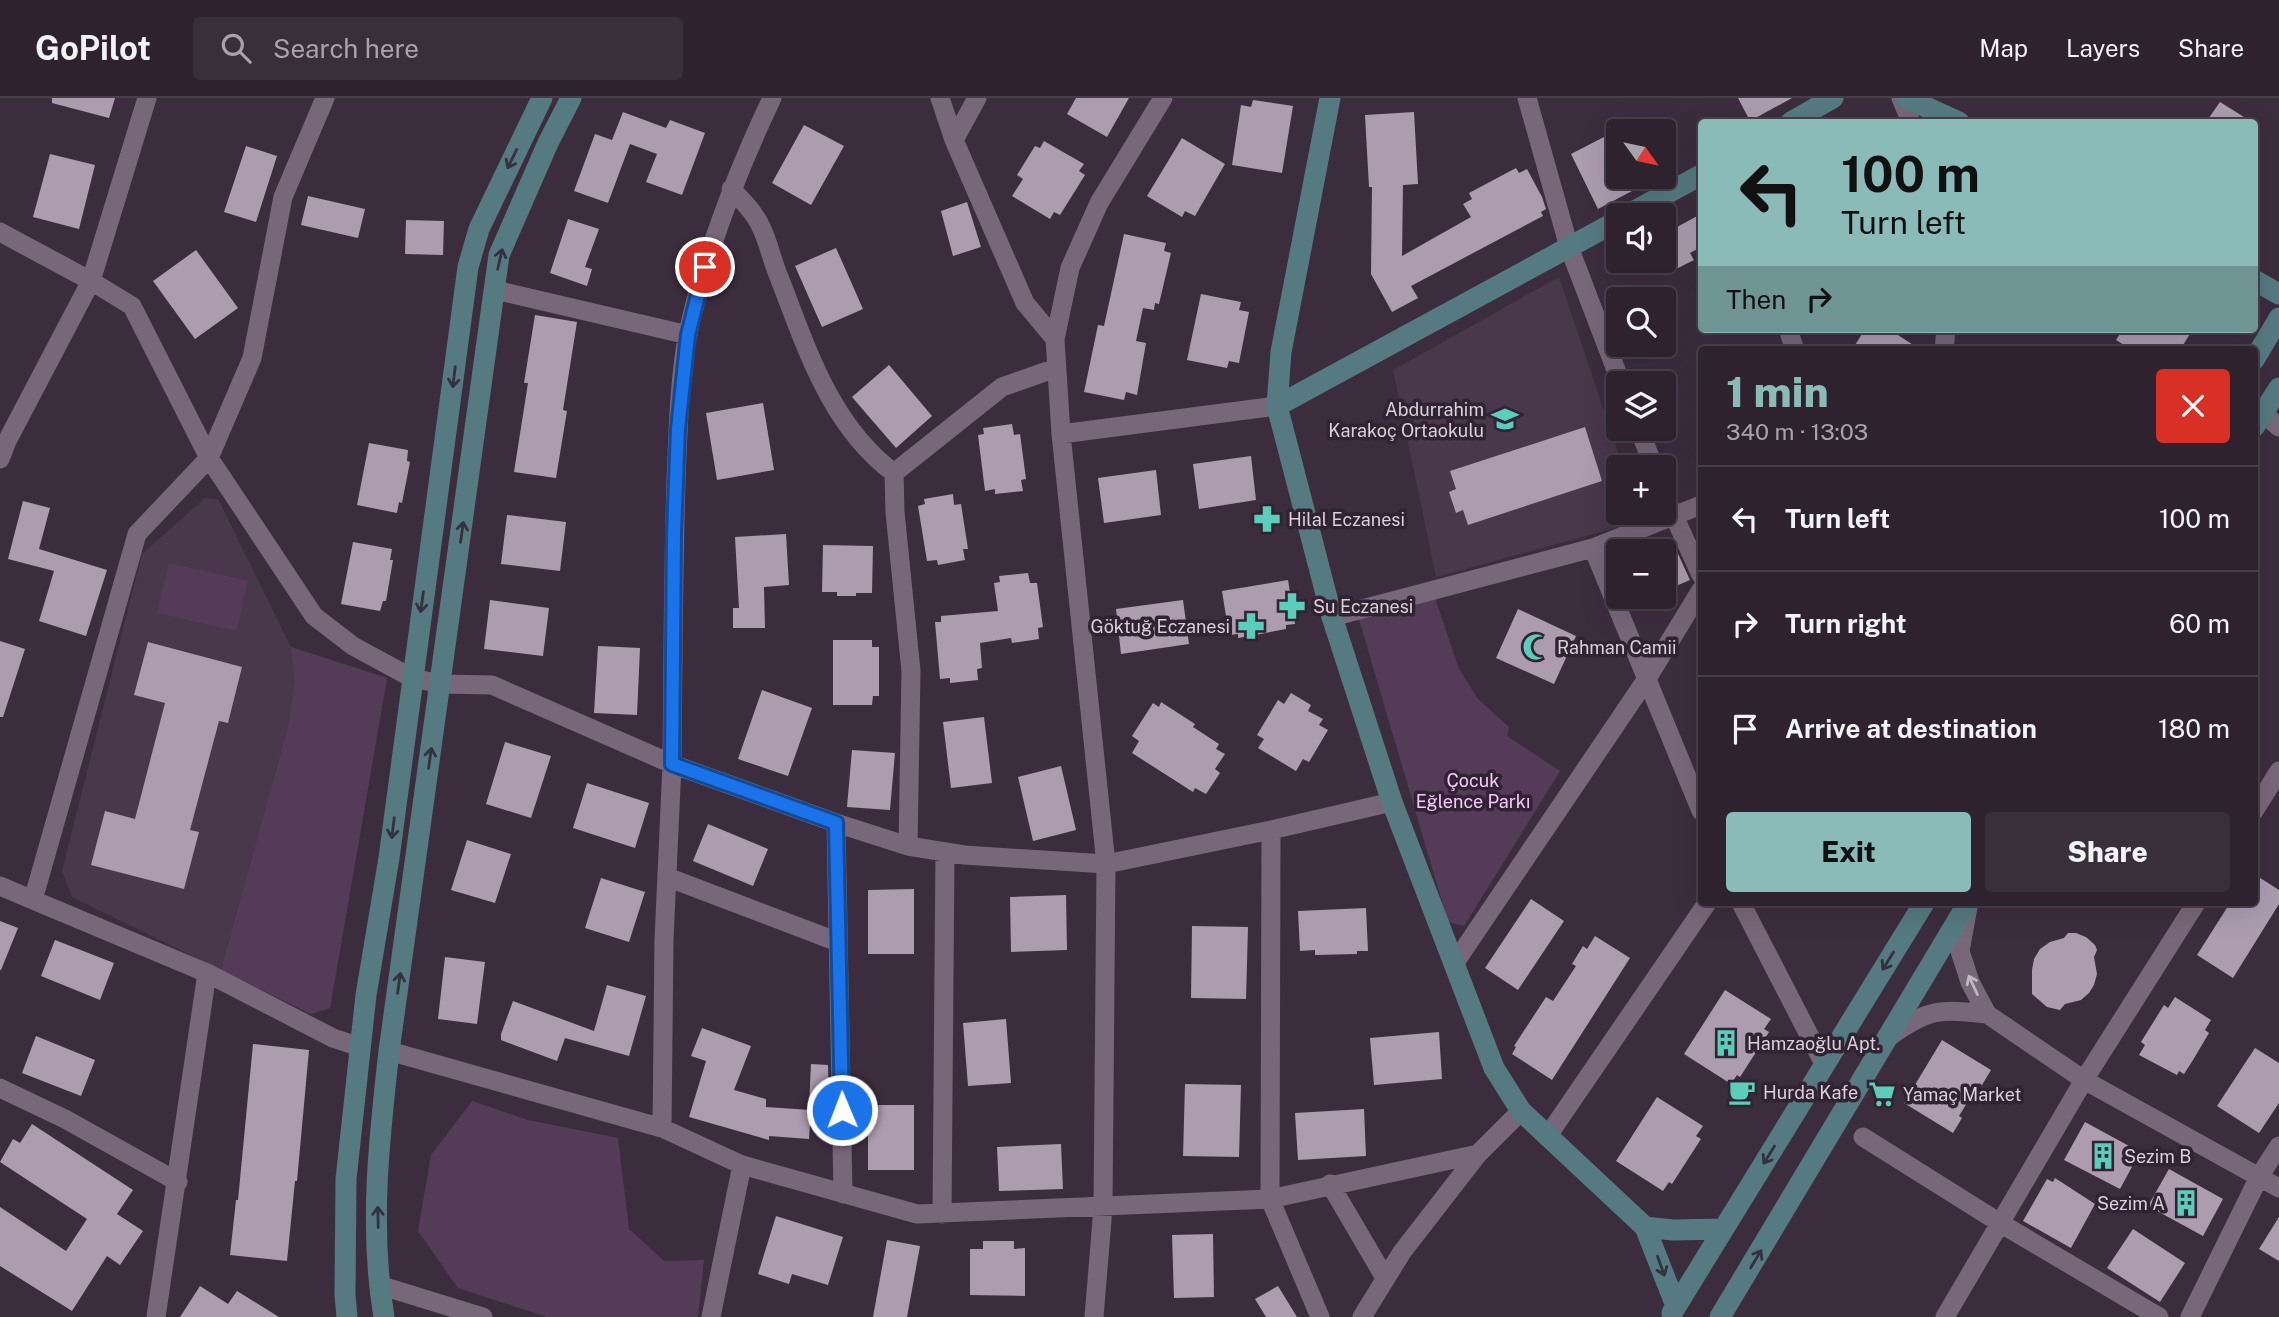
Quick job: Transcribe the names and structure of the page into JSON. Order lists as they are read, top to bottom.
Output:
{
  "parks": ["Çocuk Eğlence Parkı"],
  "places": {
    "school or university": ["Abdurrahim Karakoç Ortaokulu"],
    "pharmacy": ["Hilal Eczanesi", "Su Eczanesi", "Göktuğ Eczanesi"],
    "mosque": ["Rahman Camii"],
    "building": ["Hamzaoğlu Apt.", "Sezim B", "Sezim A"],
    "cafe": ["Hurda Kafe"],
    "supermarket": ["Yamaç Market"]
  },
  "north": "bottom right",
  "page": {
    "header": "GoPilot",
    "search": "Search here",
    "nav": ["Map", "Layers", "Share"],
    "map_buttons": ["+", "−"],
    "turn": ["100 m", "Turn left"],
    "then": "Then",
    "heading": ["1 min", "340 m · 13:03"],
    "list": [
      {
        "name": "Turn left",
        "value": "100 m"
      },
      {
        "name": "Turn right",
        "value": "60 m"
      },
      {
        "name": "Arrive at destination",
        "value": "180 m"
      }
    ],
    "buttons": ["Exit", "Share"]
  }
}
